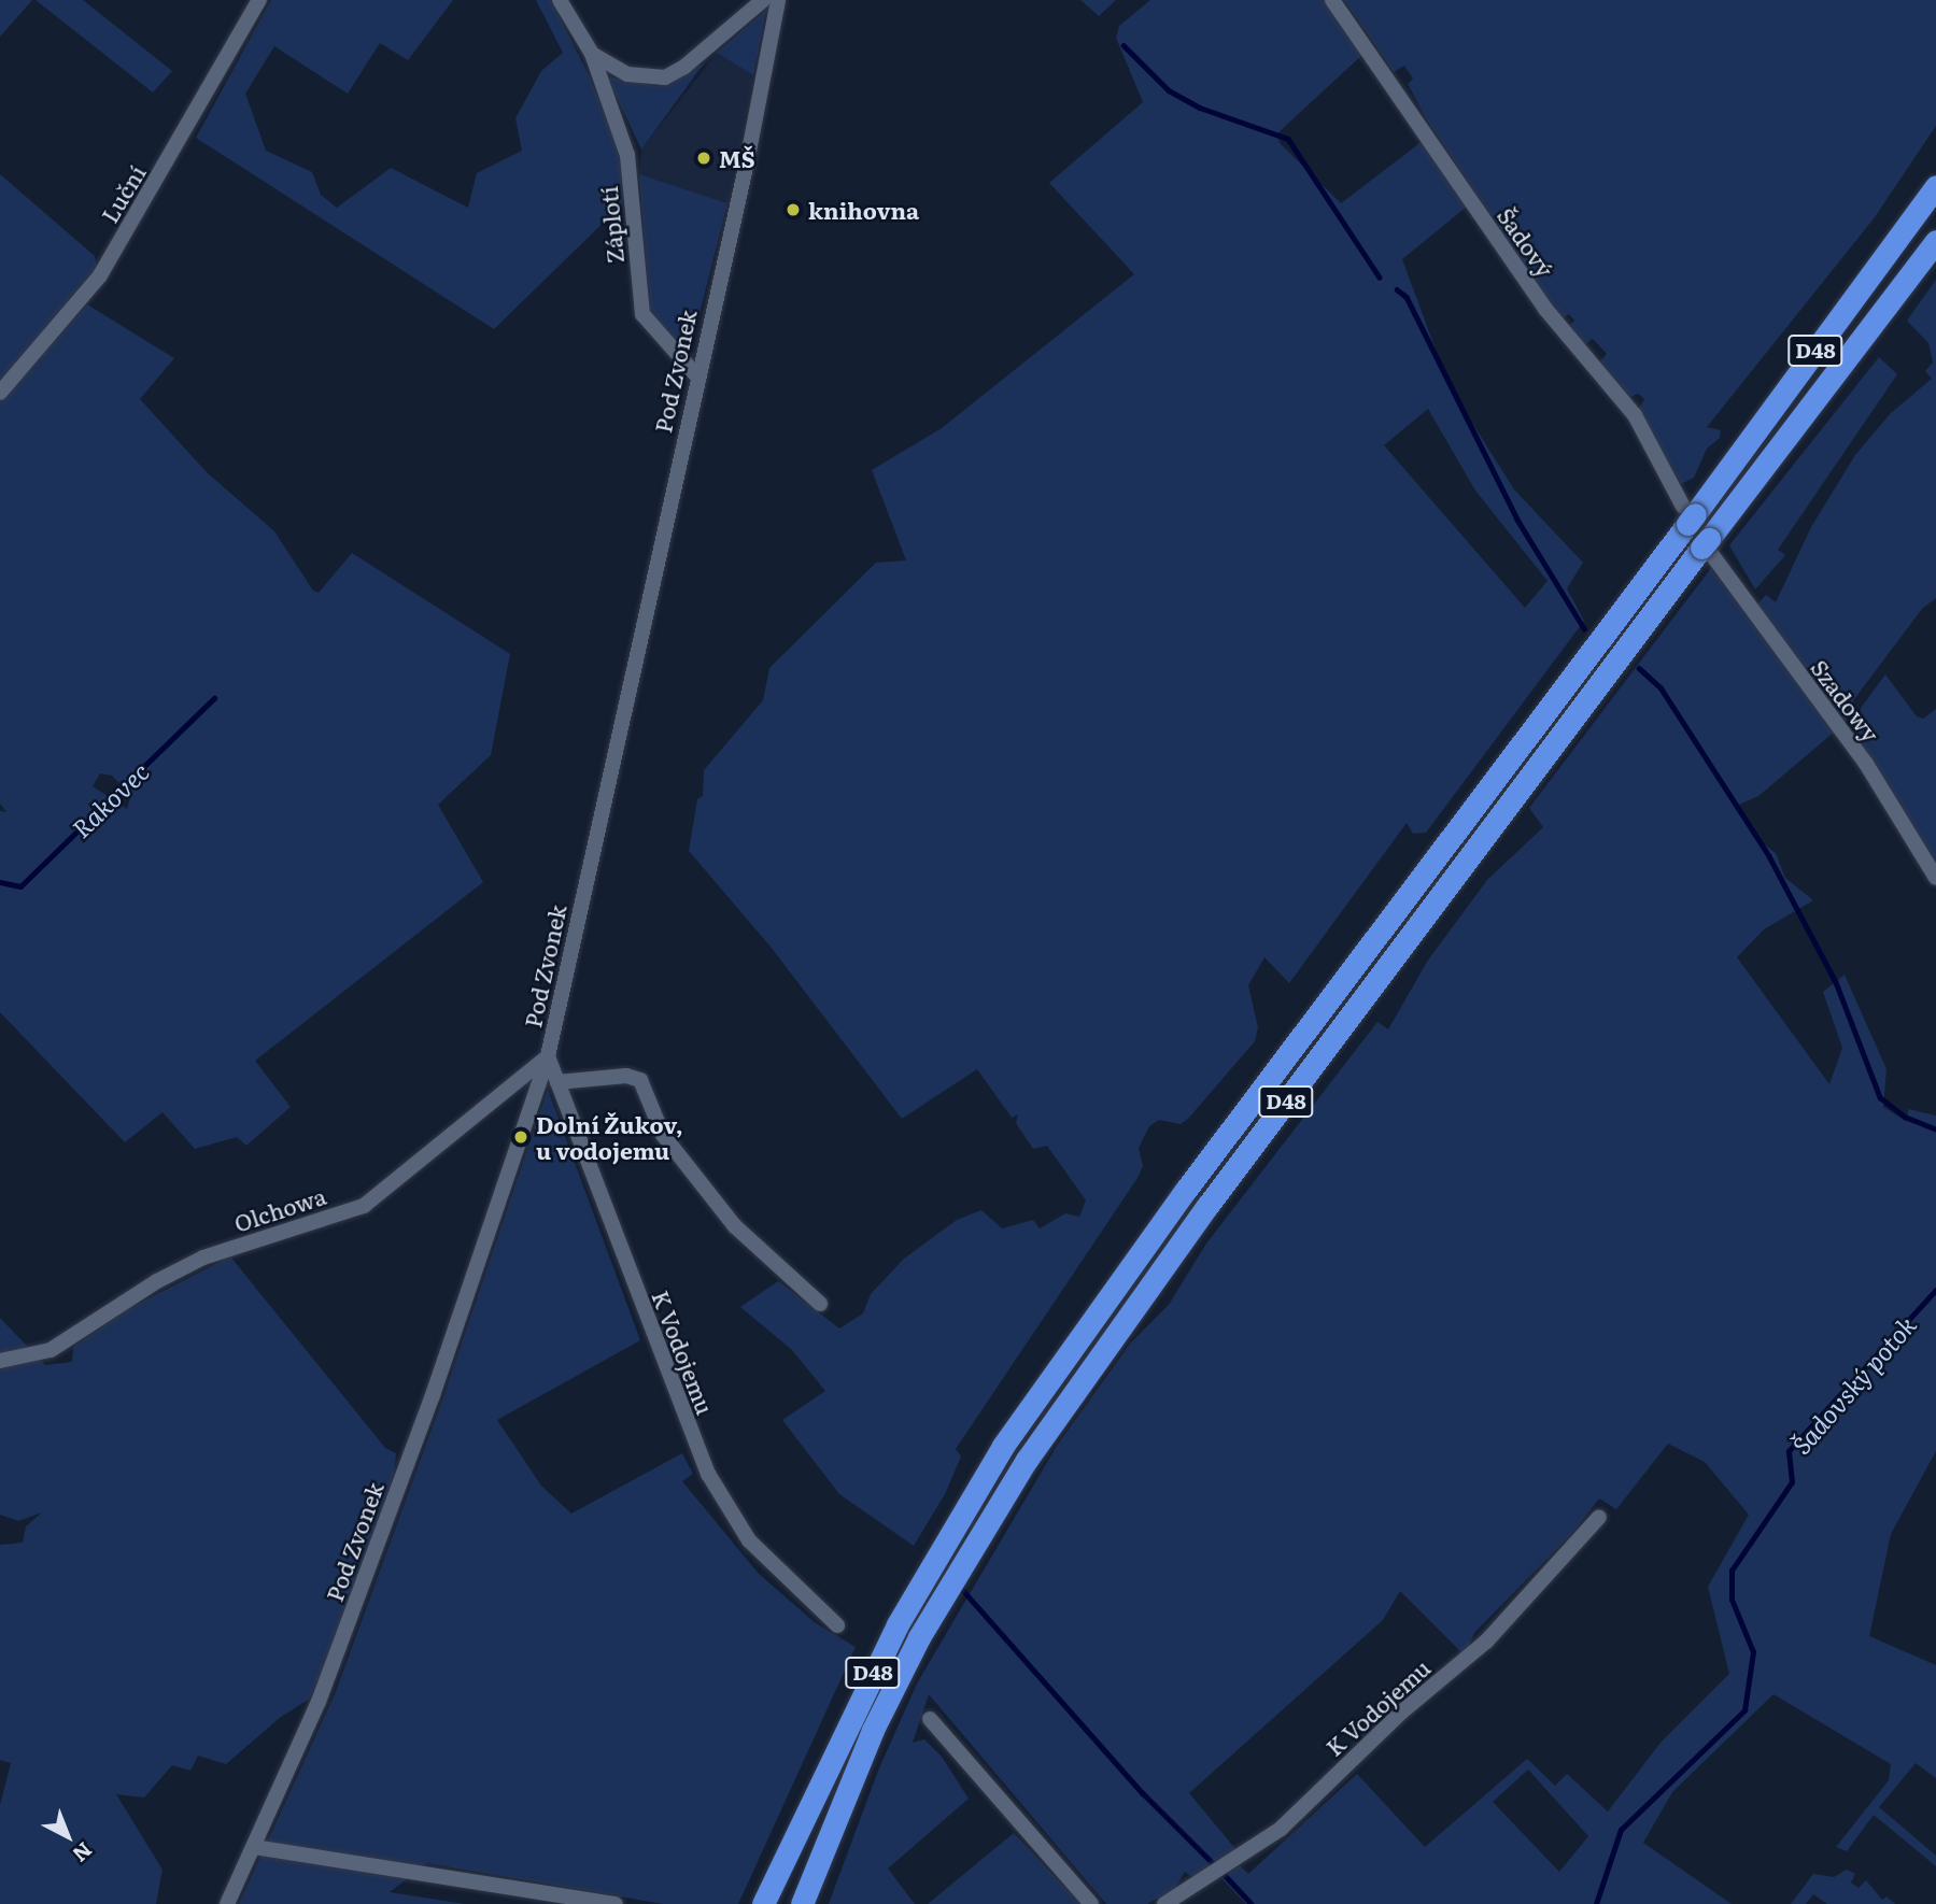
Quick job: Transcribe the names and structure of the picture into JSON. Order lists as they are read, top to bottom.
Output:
{
  "streets": {
    "highway": ["D48"],
    "street": [
      "Luční",
      "Záplotí",
      "Šadový",
      "Pod Zvonek",
      "Szadowy",
      "Olchowa",
      "K Vodojemu"
    ]
  },
  "crossings": [
    ["Záplotí", "Pod Zvonek"],
    ["Šadový", "D48"],
    ["D48", "Szadowy"],
    ["Pod Zvonek", "Olchowa"],
    ["Pod Zvonek", "K Vodojemu"],
    ["Olchowa", "K Vodojemu"]
  ],
  "water": ["Rakovec", "Šadovský potok"],
  "places": ["MŠ", "knihovna", "Dolní Žukov, u vodojemu"],
  "north": "bottom right"
}
